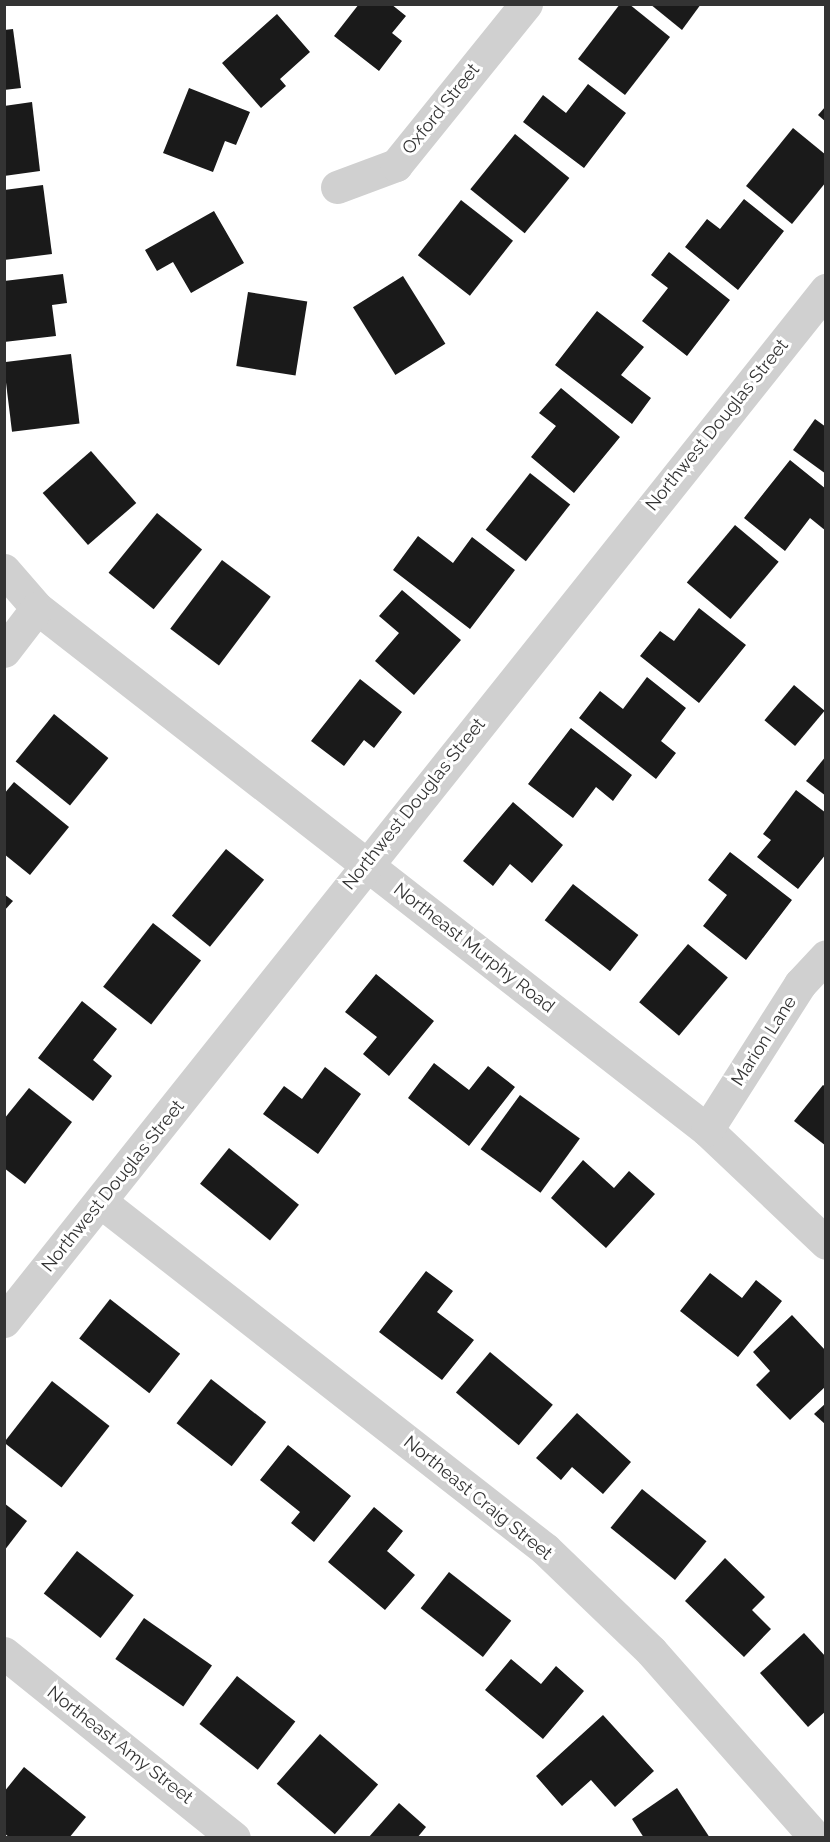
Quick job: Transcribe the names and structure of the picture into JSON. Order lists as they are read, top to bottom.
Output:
{
  "streets": {
    "street": [
      "Oxford Street",
      "Northwest Douglas Street",
      "Northeast Murphy Road",
      "Marion Lane",
      "Northeast Craig Street",
      "Northeast Amy Street"
    ]
  },
  "crossings": [
    ["Northwest Douglas Street", "Northeast Murphy Road"],
    ["Northwest Douglas Street", "Northeast Craig Street"],
    ["Northeast Murphy Road", "Marion Lane"]
  ]
}
